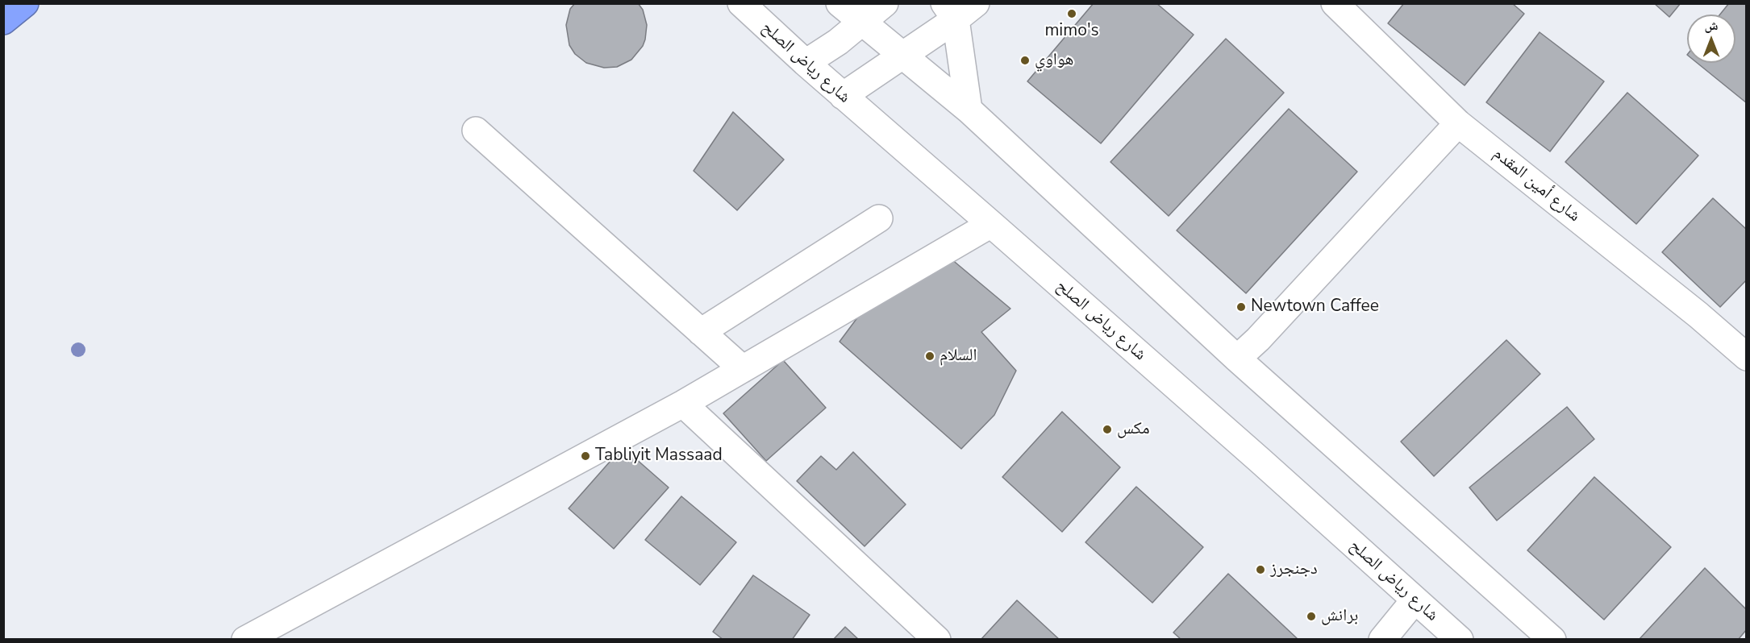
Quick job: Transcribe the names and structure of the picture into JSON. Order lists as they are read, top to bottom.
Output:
{
  "streets": {
    "street": ["شارع رياض الصلح", "شارع أمين المقدم"]
  },
  "places": [
    "mimo's",
    "هواوي",
    "Newtown Caffee",
    "السلام",
    "مكس",
    "Tabliyit Massaad",
    "دجنجرز",
    "برانش"
  ],
  "north": "top"
}
